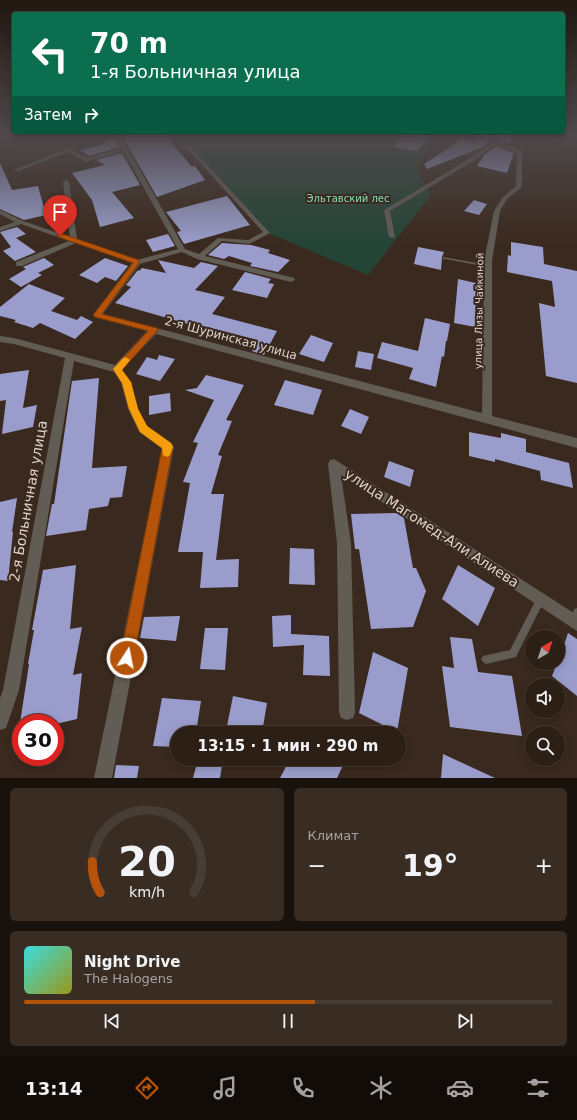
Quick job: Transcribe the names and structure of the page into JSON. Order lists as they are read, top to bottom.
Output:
{
  "streets": {
    "street": [
      "улица Лизы Чайкиной",
      "2-я Шуринская улица",
      "2-я Больничная улица",
      "улица Магомед-Али Алиева"
    ]
  },
  "crossings": [
    ["улица Лизы Чайкиной", "2-я Шуринская улица"]
  ],
  "parks": ["Эльтавский лес"],
  "north": "top right",
  "page": {
    "turn": ["70 m", "1-я Больничная улица"],
    "then": "Затем",
    "limit": "30",
    "trip": "13:15 · 1 мин · 290 m",
    "tile": "Климат",
    "heat": ["−", "19°", "+"],
    "song": ["Night Drive", "The Halogens"],
    "tabs": "13:14",
    "gauge": ["20", "km/h"]
  }
}
